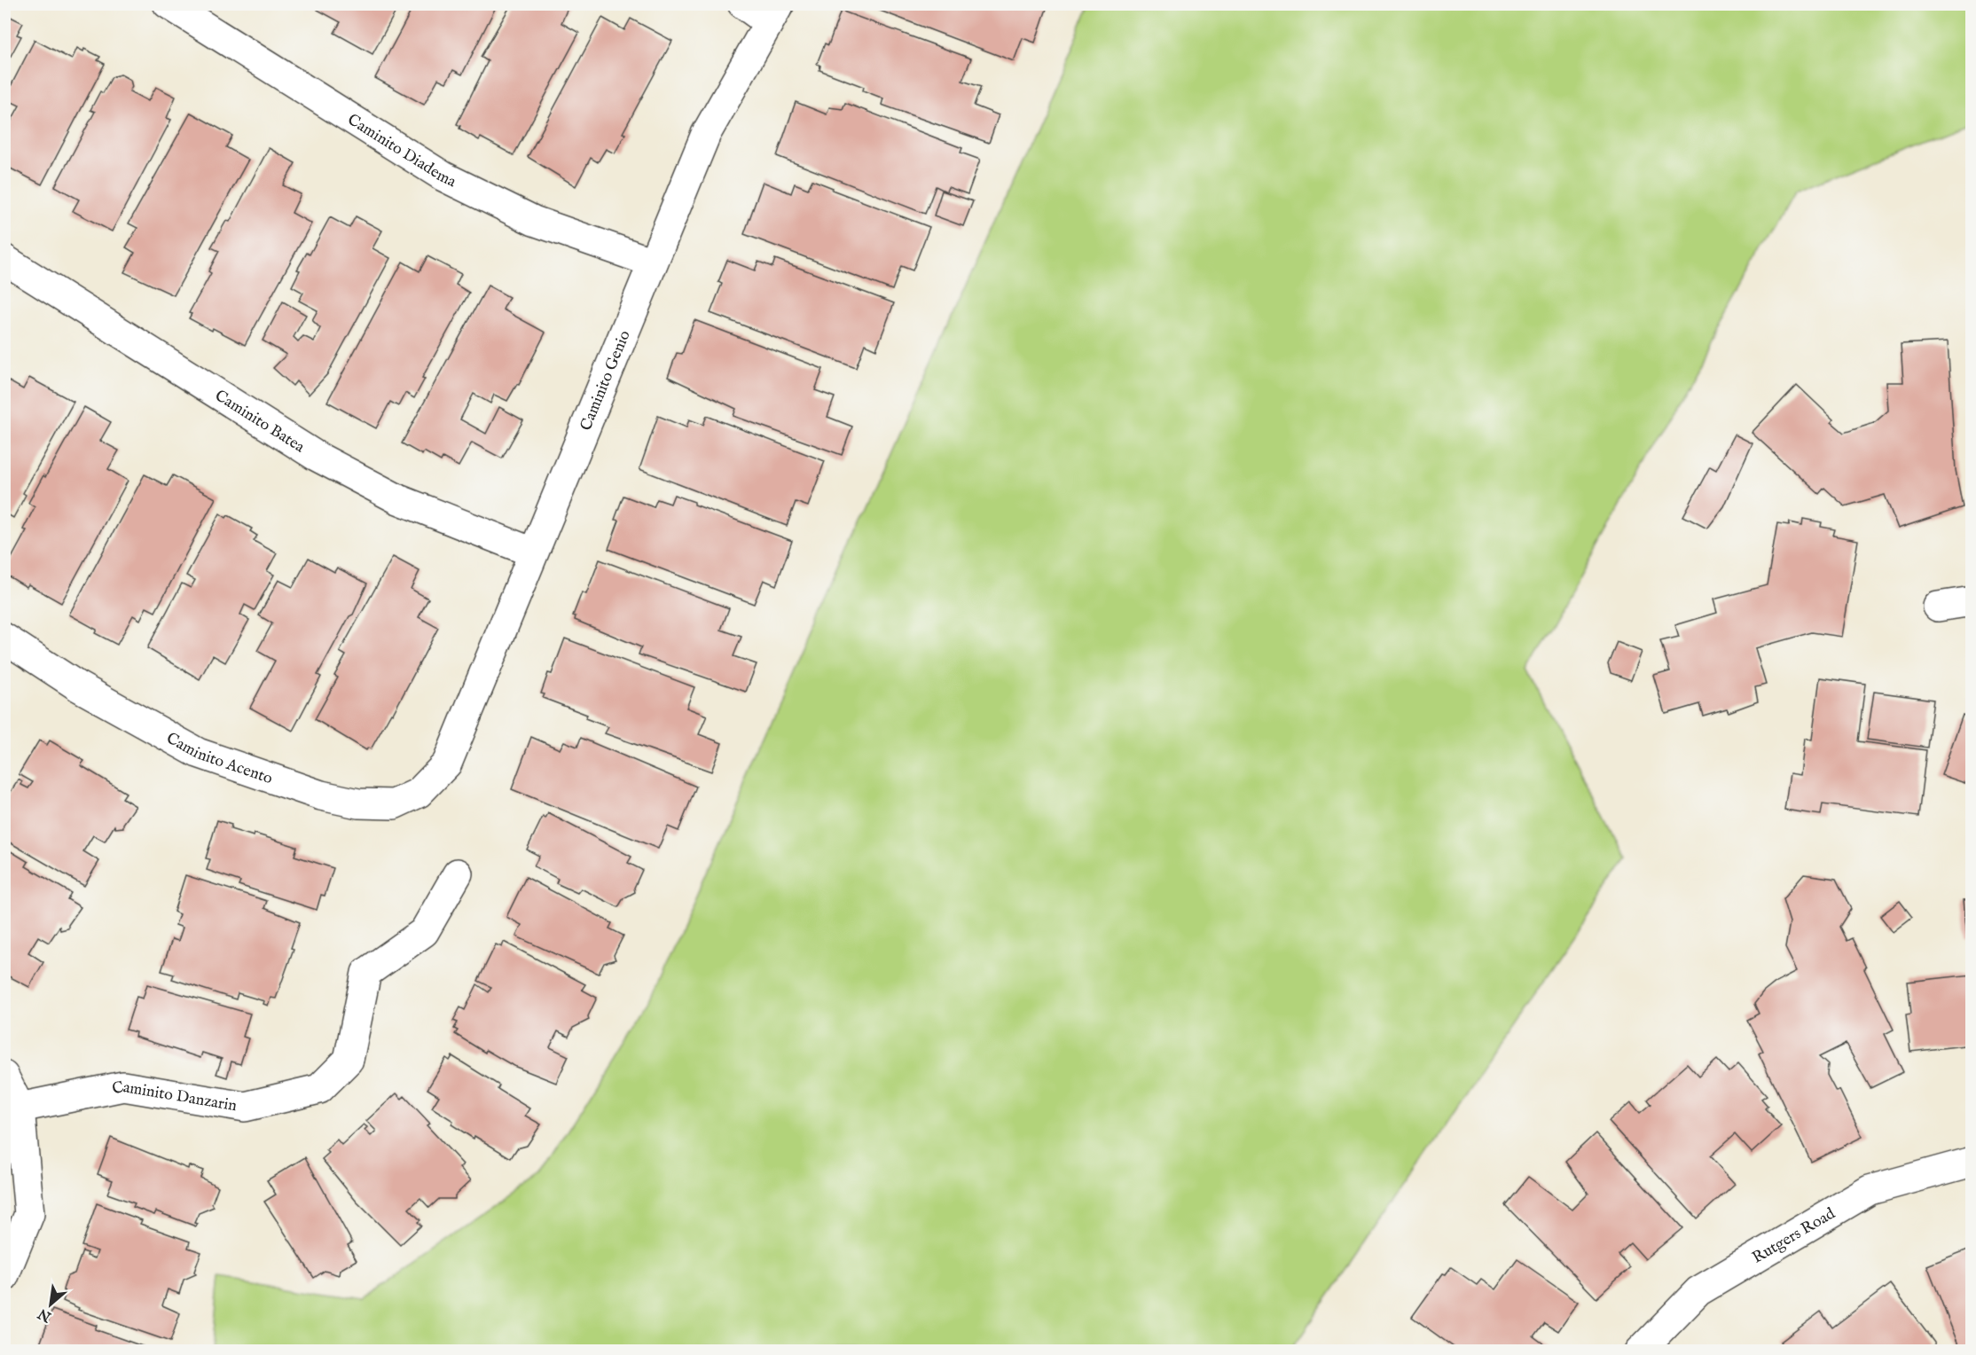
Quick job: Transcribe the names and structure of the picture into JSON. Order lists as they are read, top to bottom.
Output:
{
  "streets": {
    "street": [
      "Caminito Diadema",
      "Caminito Genio",
      "Caminito Batea",
      "Caminito Acento",
      "Caminito Danzarin",
      "Rutgers Road"
    ]
  },
  "crossings": [
    ["Caminito Diadema", "Caminito Genio"],
    ["Caminito Genio", "Caminito Batea"],
    ["Caminito Genio", "Caminito Acento"]
  ],
  "north": "bottom left"
}
